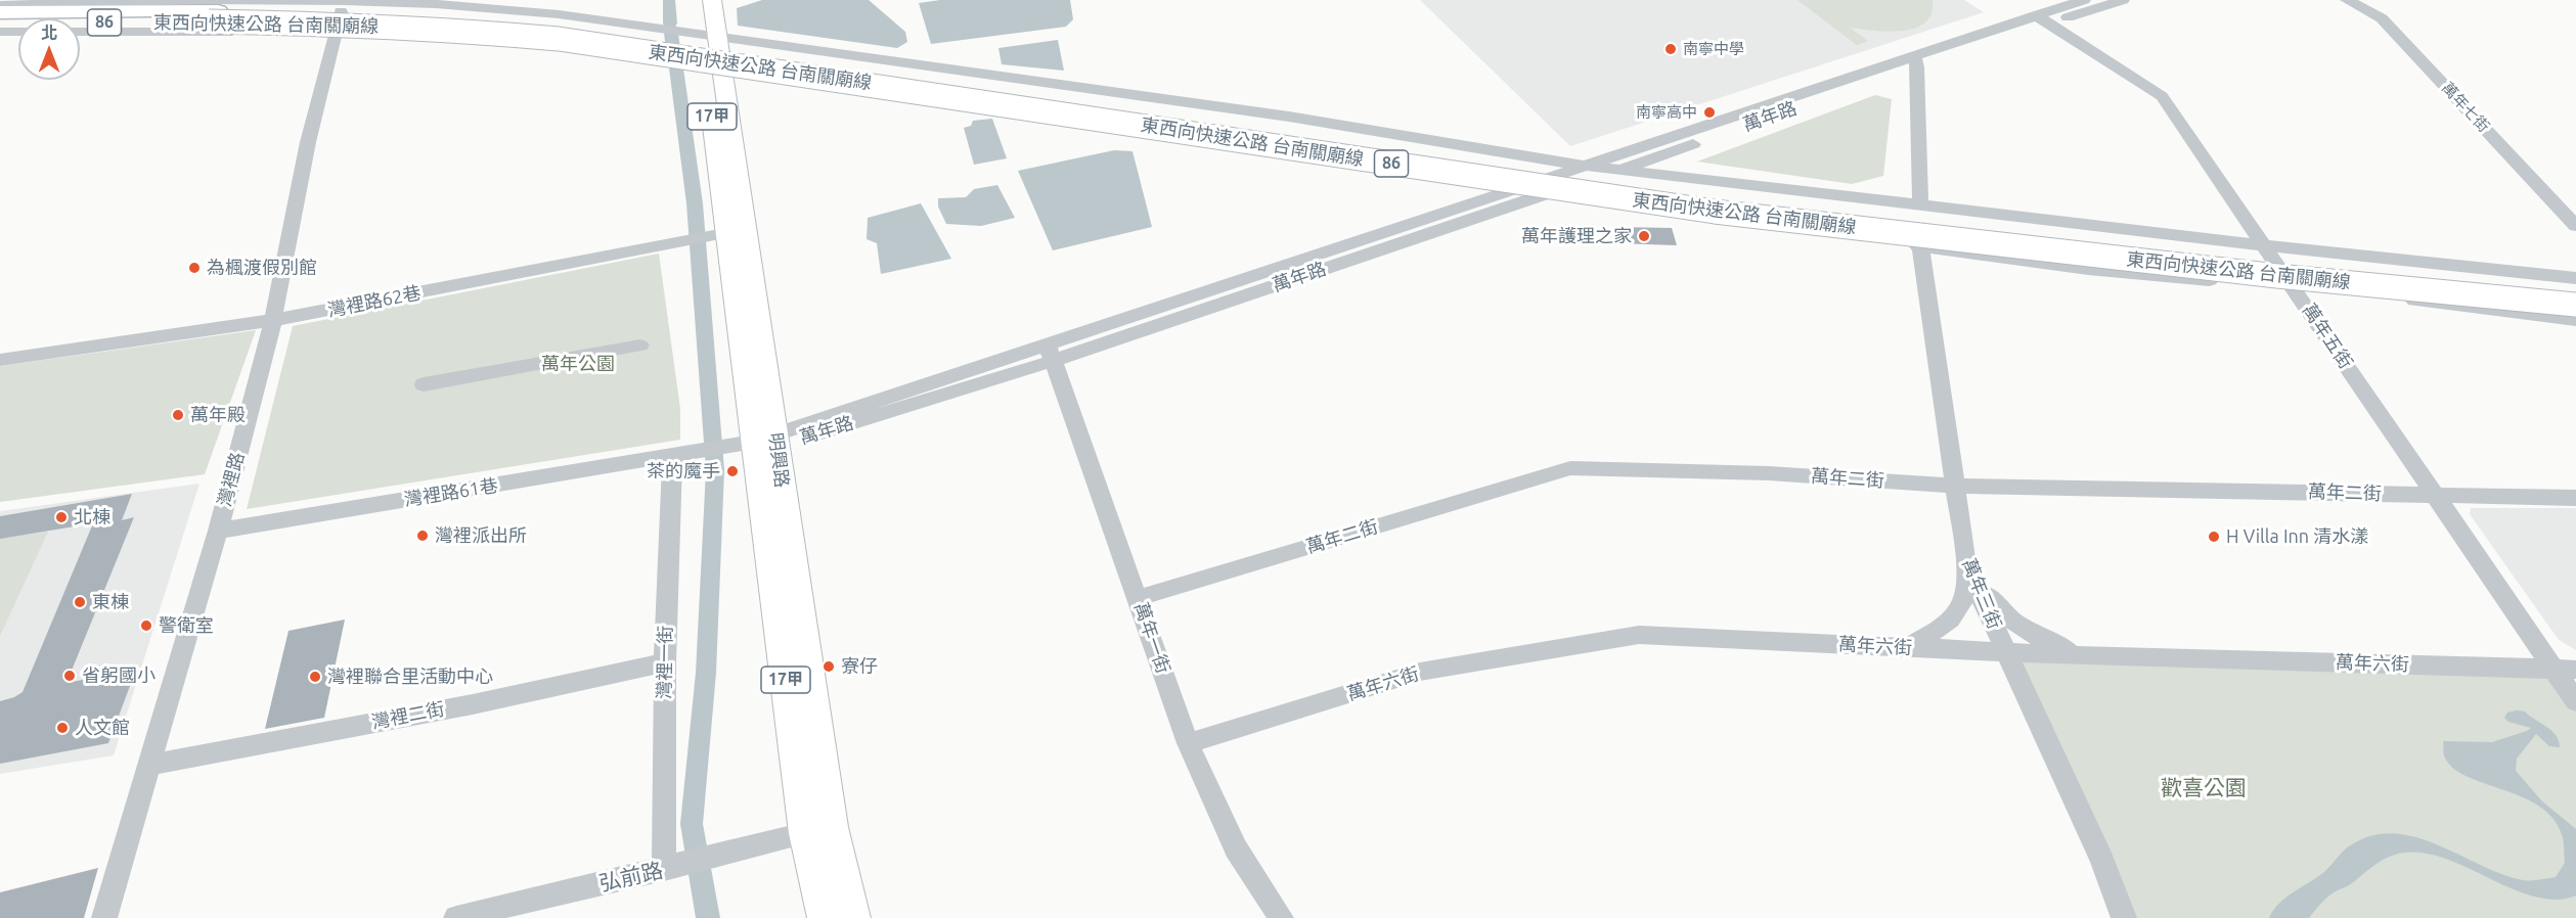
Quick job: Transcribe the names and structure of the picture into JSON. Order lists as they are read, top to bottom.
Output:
{
  "streets": {
    "highway": ["86", "東西向快速公路 台南關廟線"],
    "main road": ["17甲", "明興路"],
    "street": [
      "萬年七街",
      "萬年路",
      "灣裡路62巷",
      "萬年五街",
      "萬年二街",
      "灣裡路",
      "灣裡路61巷",
      "萬年三街",
      "萬年一街",
      "萬年六街",
      "灣裡一街",
      "灣裡二街",
      "弘前路"
    ]
  },
  "crossings": [
    ["萬年路", "萬年五街"],
    ["萬年路", "明興路"],
    ["萬年路", "灣裡路61巷"],
    ["萬年路", "萬年一街"],
    ["萬年路", "灣裡一街"],
    ["灣裡路62巷", "明興路"],
    ["灣裡路62巷", "灣裡路"],
    ["萬年五街", "萬年二街"],
    ["萬年五街", "萬年六街"],
    ["明興路", "弘前路"],
    ["萬年二街", "萬年三街"],
    ["萬年二街", "萬年一街"],
    ["灣裡路", "灣裡路61巷"],
    ["灣裡路", "灣裡二街"],
    ["灣裡路61巷", "灣裡一街"],
    ["萬年三街", "萬年六街"],
    ["萬年一街", "萬年六街"],
    ["灣裡一街", "灣裡二街"],
    ["灣裡一街", "弘前路"]
  ],
  "parks": ["萬年公園", "歡喜公園"],
  "places": [
    "南寧中學",
    "南寧高中",
    "萬年護理之家",
    "為楓渡假別館",
    "萬年殿",
    "茶的魔手",
    "北棟",
    "灣裡派出所",
    "H Villa Inn 清水漾",
    "東棟",
    "警衛室",
    "寮仔",
    "省躬國小",
    "灣裡聯合里活動中心",
    "人文館"
  ],
  "north": "top"
}
